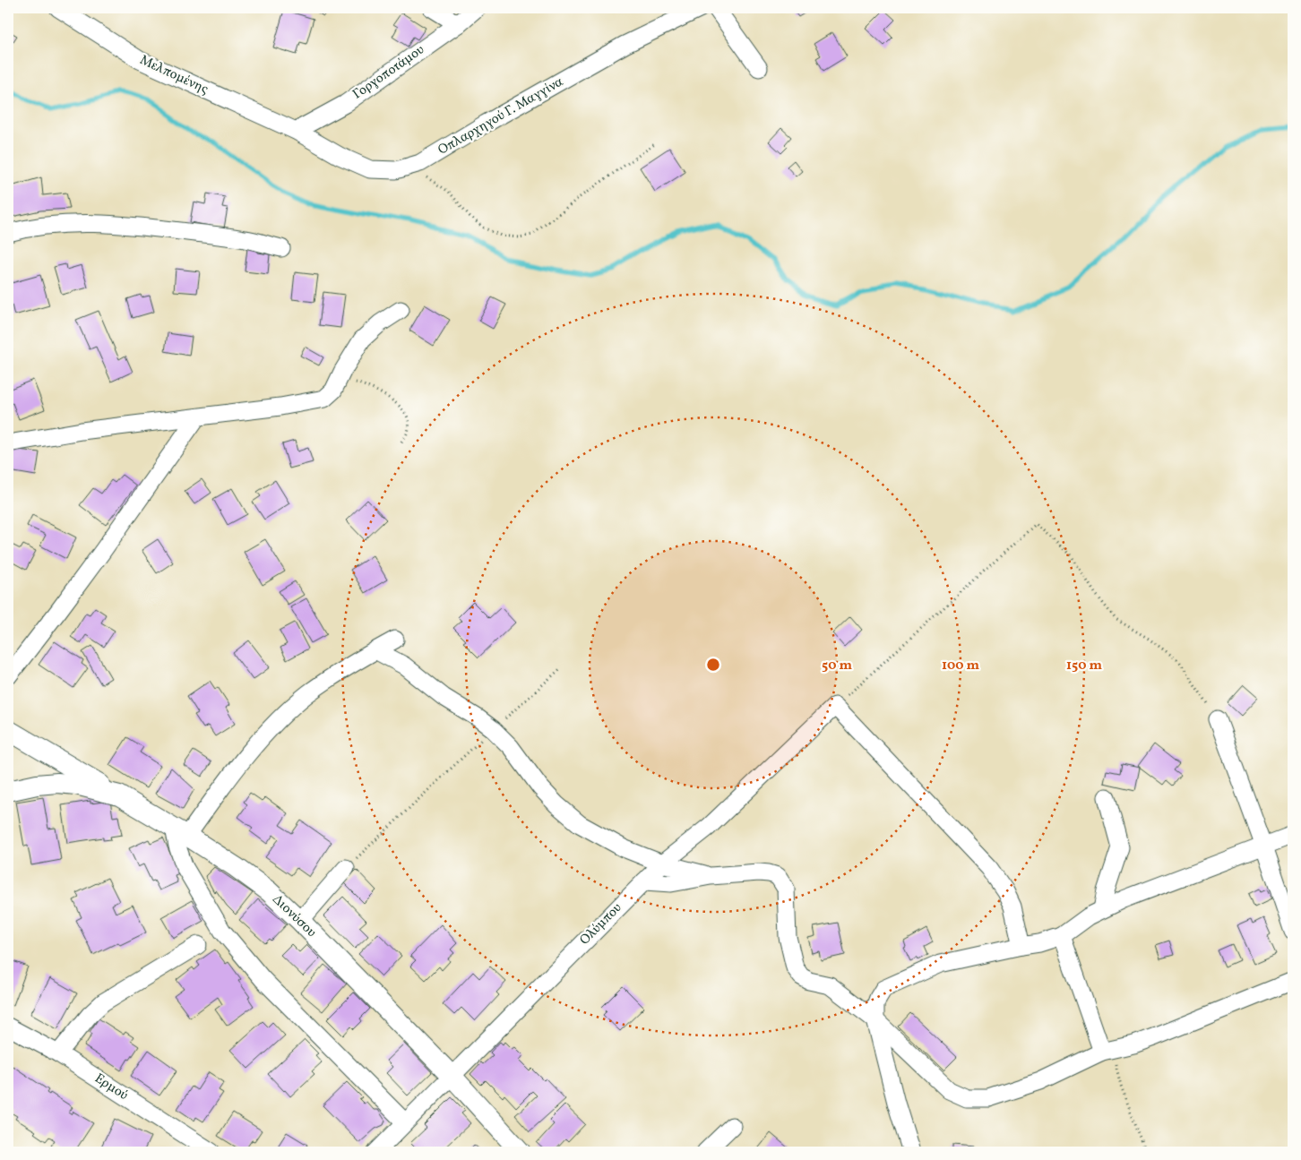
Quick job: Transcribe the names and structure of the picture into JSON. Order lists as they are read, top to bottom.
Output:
{
  "streets": {
    "street": [
      "Γοργοποτάμου",
      "Μελπομένης",
      "Οπλαρχηγού Γ. Μαγγίνα",
      "Διονύσου",
      "Ολύμπου",
      "Ερμού"
    ]
  },
  "crossings": [
    ["Γοργοποτάμου", "Μελπομένης"],
    ["Γοργοποτάμου", "Οπλαρχηγού Γ. Μαγγίνα"],
    ["Μελπομένης", "Οπλαρχηγού Γ. Μαγγίνα"],
    ["Διονύσου", "Ολύμπου"]
  ],
  "rings": ["50 m", "100 m", "150 m"]
}
